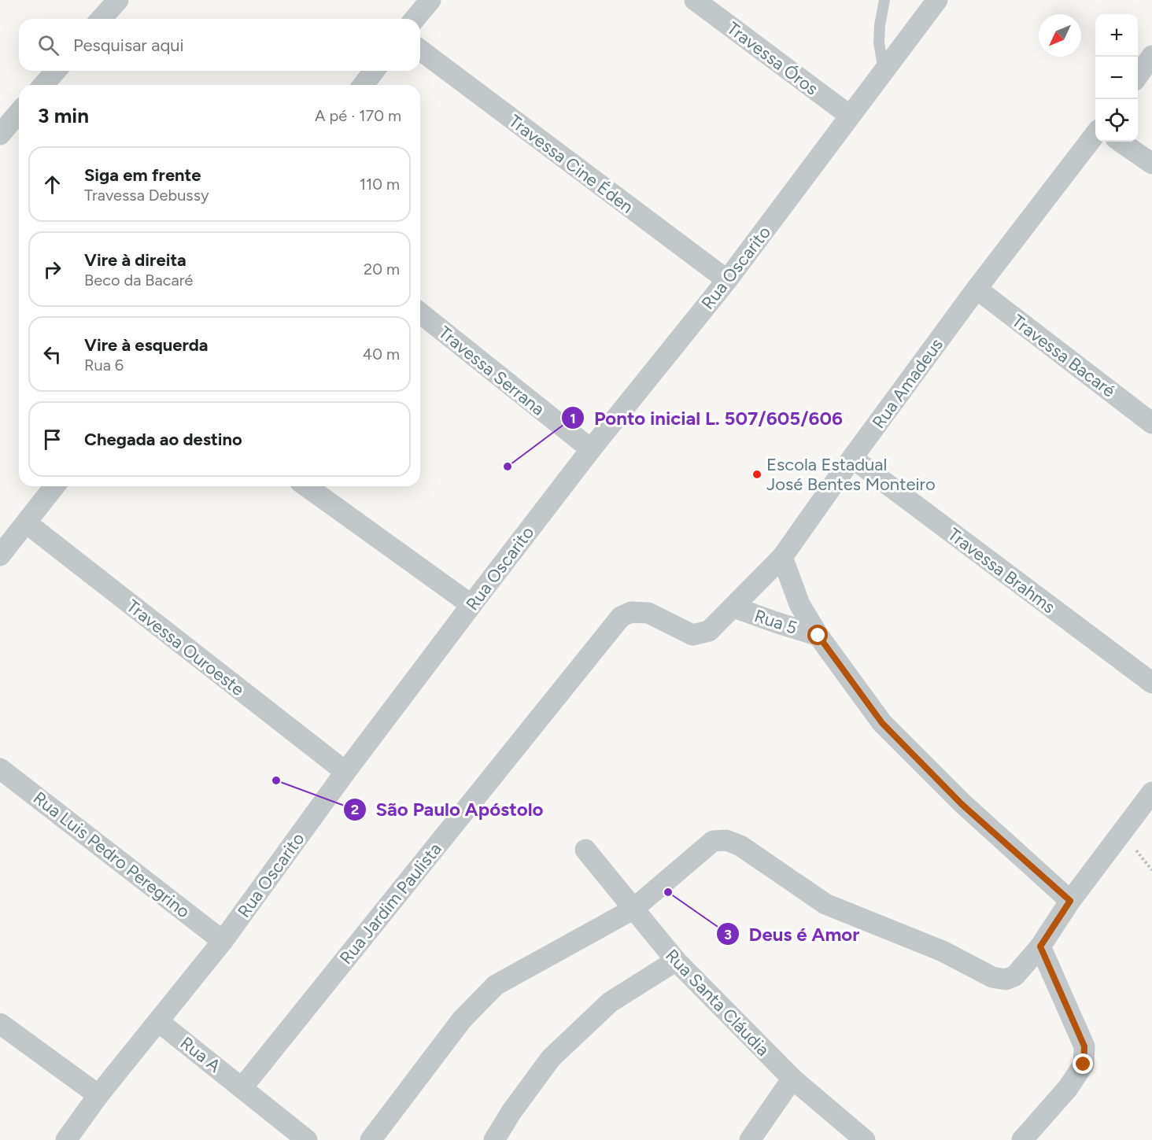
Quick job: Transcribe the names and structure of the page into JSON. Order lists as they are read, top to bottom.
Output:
{
  "streets": {
    "street": [
      "Travessa Óros",
      "Travessa Cine Éden",
      "Rua Oscarito",
      "Travessa Bacaré",
      "Travessa Serrana",
      "Rua Amadeus",
      "Travessa Brahms",
      "Rua 5",
      "Travessa Ouroeste",
      "Rua Luis Pedro Peregrino",
      "Rua Jardim Paulista",
      "Rua Santa Cláudia",
      "Rua A"
    ]
  },
  "crossings": [
    ["Travessa Óros", "Rua Oscarito"],
    ["Travessa Cine Éden", "Rua Oscarito"],
    ["Rua Oscarito", "Travessa Serrana"],
    ["Rua Oscarito", "Travessa Ouroeste"],
    ["Rua Oscarito", "Rua Luis Pedro Peregrino"],
    ["Rua Oscarito", "Rua A"],
    ["Travessa Bacaré", "Rua Amadeus"],
    ["Rua Amadeus", "Travessa Brahms"],
    ["Rua Amadeus", "Rua 5"],
    ["Rua Amadeus", "Rua Jardim Paulista"],
    ["Rua Jardim Paulista", "Rua A"]
  ],
  "places": [
    "Ponto inicial L. 507/605/606",
    "Escola Estadual José Bentes Monteiro",
    "São Paulo Apóstolo",
    "Deus é Amor"
  ],
  "north": "bottom left",
  "page": {
    "map_buttons": ["+", "−"],
    "search": "Pesquisar aqui",
    "heading": ["3 min", "A pé · 170 m"],
    "list": [
      ["Siga em frente", "Travessa Debussy", "110 m"],
      ["Vire à direita", "Beco da Bacaré", "20 m"],
      ["Vire à esquerda", "Rua 6", "40 m"],
      "Chegada ao destino"
    ]
  }
}
